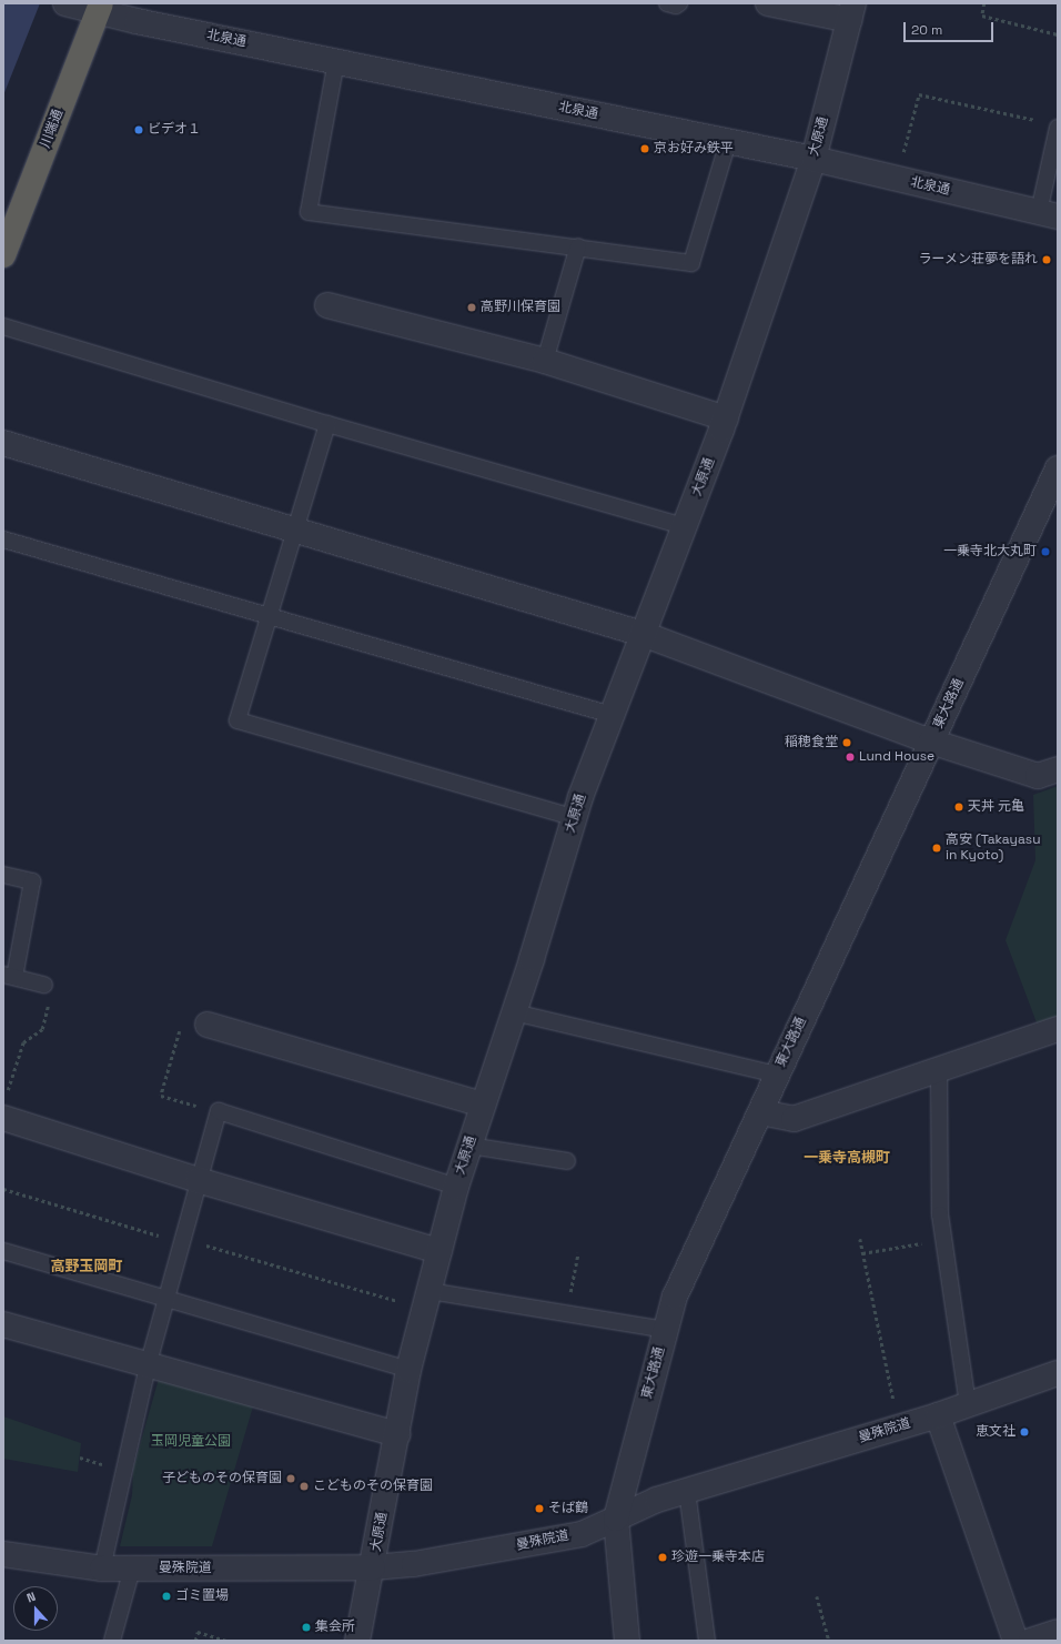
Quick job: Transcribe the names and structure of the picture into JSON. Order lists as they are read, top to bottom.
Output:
{
  "streets": {
    "highway": ["川端通"],
    "street": [
      "北泉通",
      "大原通",
      "東大路通",
      "曼殊院道"
    ]
  },
  "crossings": [
    ["北泉通", "川端通"],
    ["北泉通", "大原通"],
    ["大原通", "曼殊院道"],
    ["東大路通", "曼殊院道"]
  ],
  "districts": ["一乗寺高槻町", "高野玉岡町"],
  "parks": ["玉岡児童公園"],
  "places": [
    "ビデオ１",
    "京お好み鉄平",
    "ラーメン荘夢を語れ",
    "高野川保育園",
    "一乗寺北大丸町",
    "稲穂食堂",
    "Lund House",
    "天丼 元亀",
    "高安 (Takayasu in Kyoto)",
    "恵文社",
    "子どものその保育園",
    "こどものその保育園",
    "そば鶴",
    "珍遊一乗寺本店",
    "ゴミ置場",
    "集会所"
  ],
  "scale_bar": "20 m",
  "north": "top"
}
